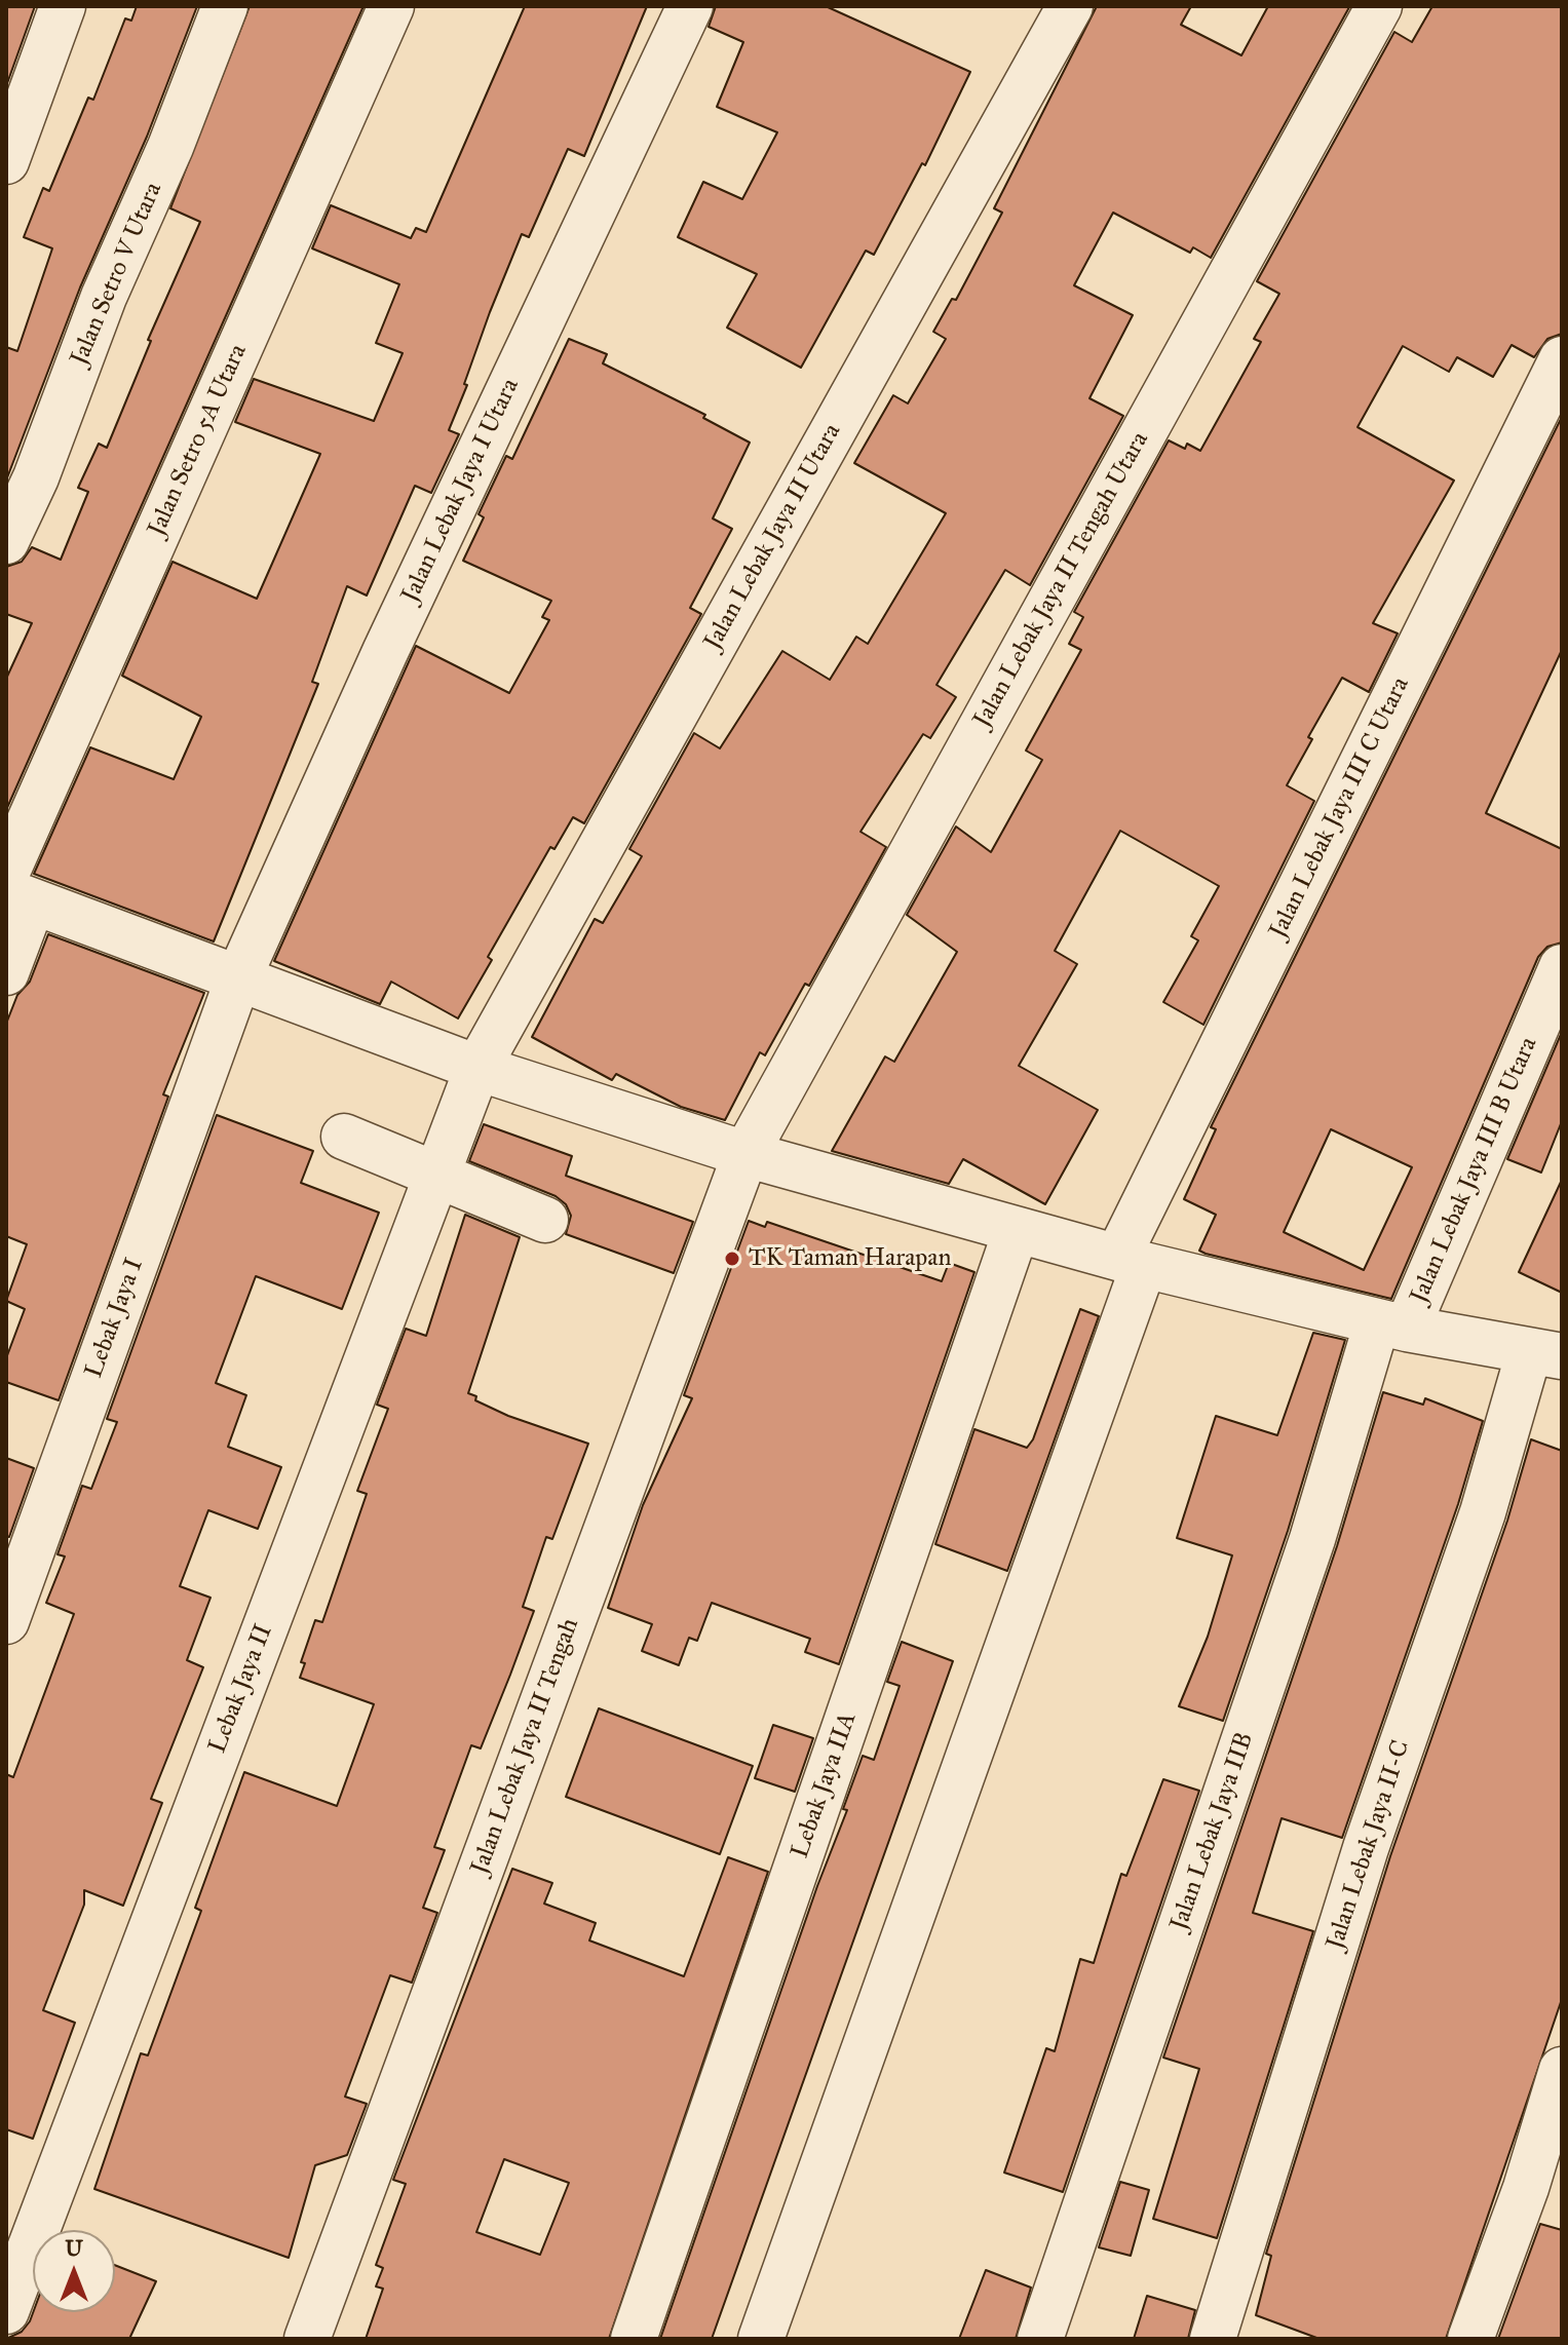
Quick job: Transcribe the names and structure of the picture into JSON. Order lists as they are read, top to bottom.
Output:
{
  "streets": {
    "street": [
      "Jalan Setro V Utara",
      "Jalan Setro 5A Utara",
      "Jalan Lebak Jaya I Utara",
      "Jalan Lebak Jaya II Utara",
      "Jalan Lebak Jaya II Tengah Utara",
      "Jalan Lebak Jaya III C Utara",
      "Jalan Lebak Jaya III B Utara",
      "Lebak Jaya I",
      "Lebak Jaya II",
      "Jalan Lebak Jaya II Tengah",
      "Lebak Jaya IIA",
      "Jalan Lebak Jaya IIB",
      "Jalan Lebak Jaya II-C"
    ]
  },
  "crossings": [
    ["Jalan Lebak Jaya I Utara", "Lebak Jaya I"],
    ["Jalan Lebak Jaya II Utara", "Lebak Jaya II"],
    ["Jalan Lebak Jaya II Tengah Utara", "Jalan Lebak Jaya II Tengah"],
    ["Jalan Lebak Jaya III B Utara", "Jalan Lebak Jaya IIB"]
  ],
  "places": ["TK Taman Harapan"],
  "north": "top"
}
